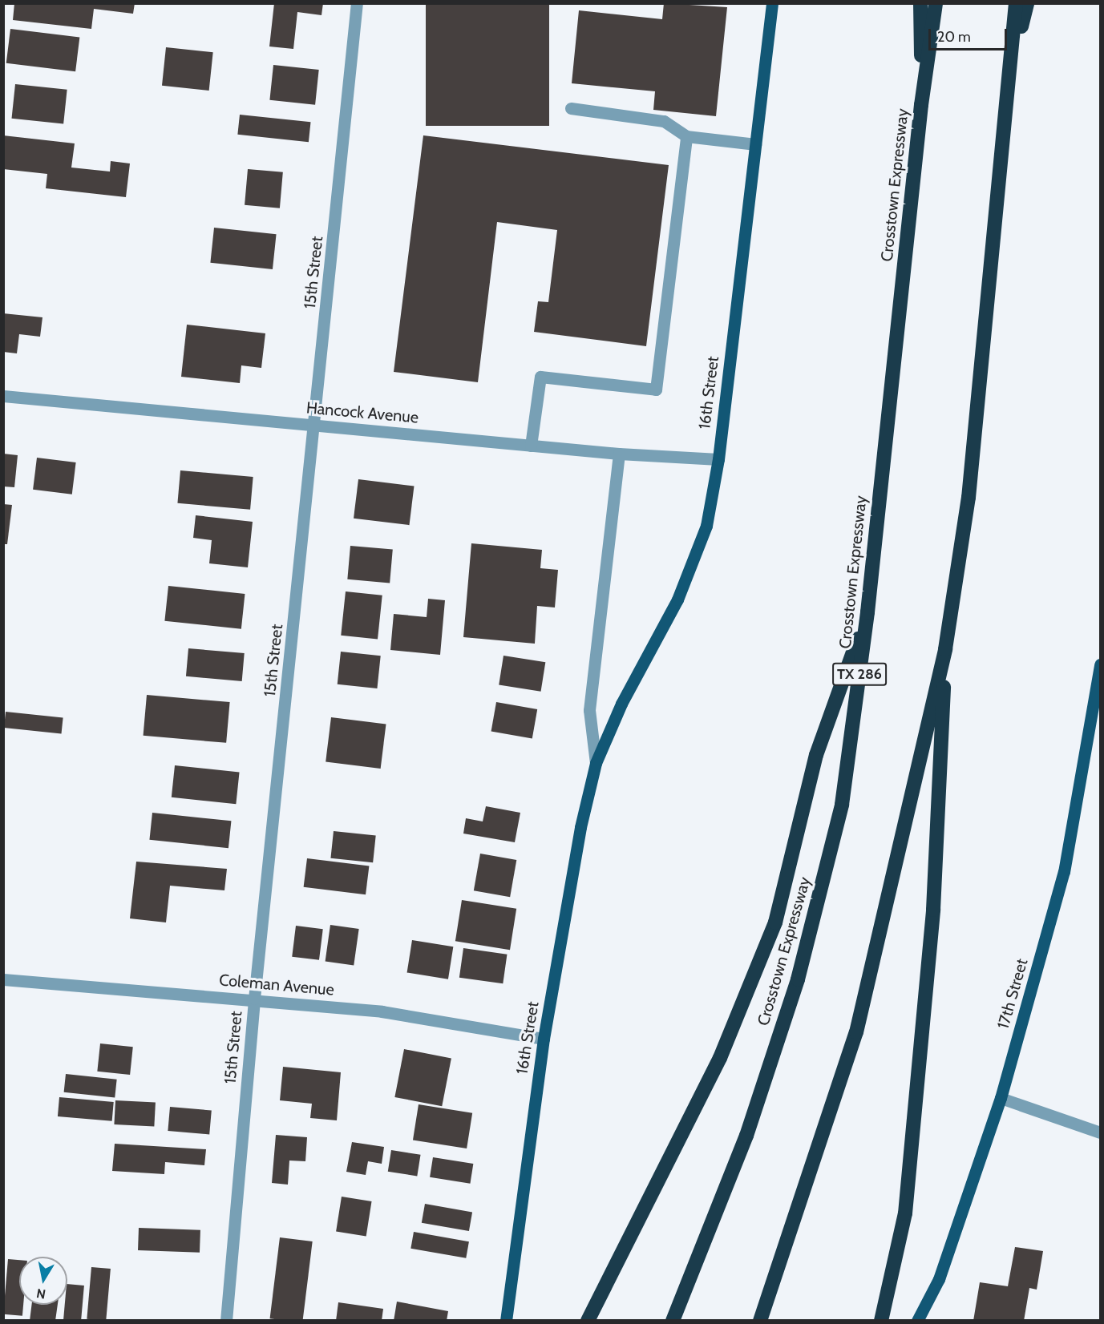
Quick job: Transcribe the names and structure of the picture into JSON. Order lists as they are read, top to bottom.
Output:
{
  "streets": {
    "highway": ["Crosstown Expressway", "TX 286"],
    "main road": ["16th Street", "17th Street"],
    "street": ["15th Street", "Hancock Avenue", "Coleman Avenue"]
  },
  "crossings": [
    ["15th Street", "Hancock Avenue"],
    ["15th Street", "Coleman Avenue"],
    ["16th Street", "Hancock Avenue"],
    ["16th Street", "Coleman Avenue"]
  ],
  "scale_bar": "20 m",
  "north": "bottom"
}
